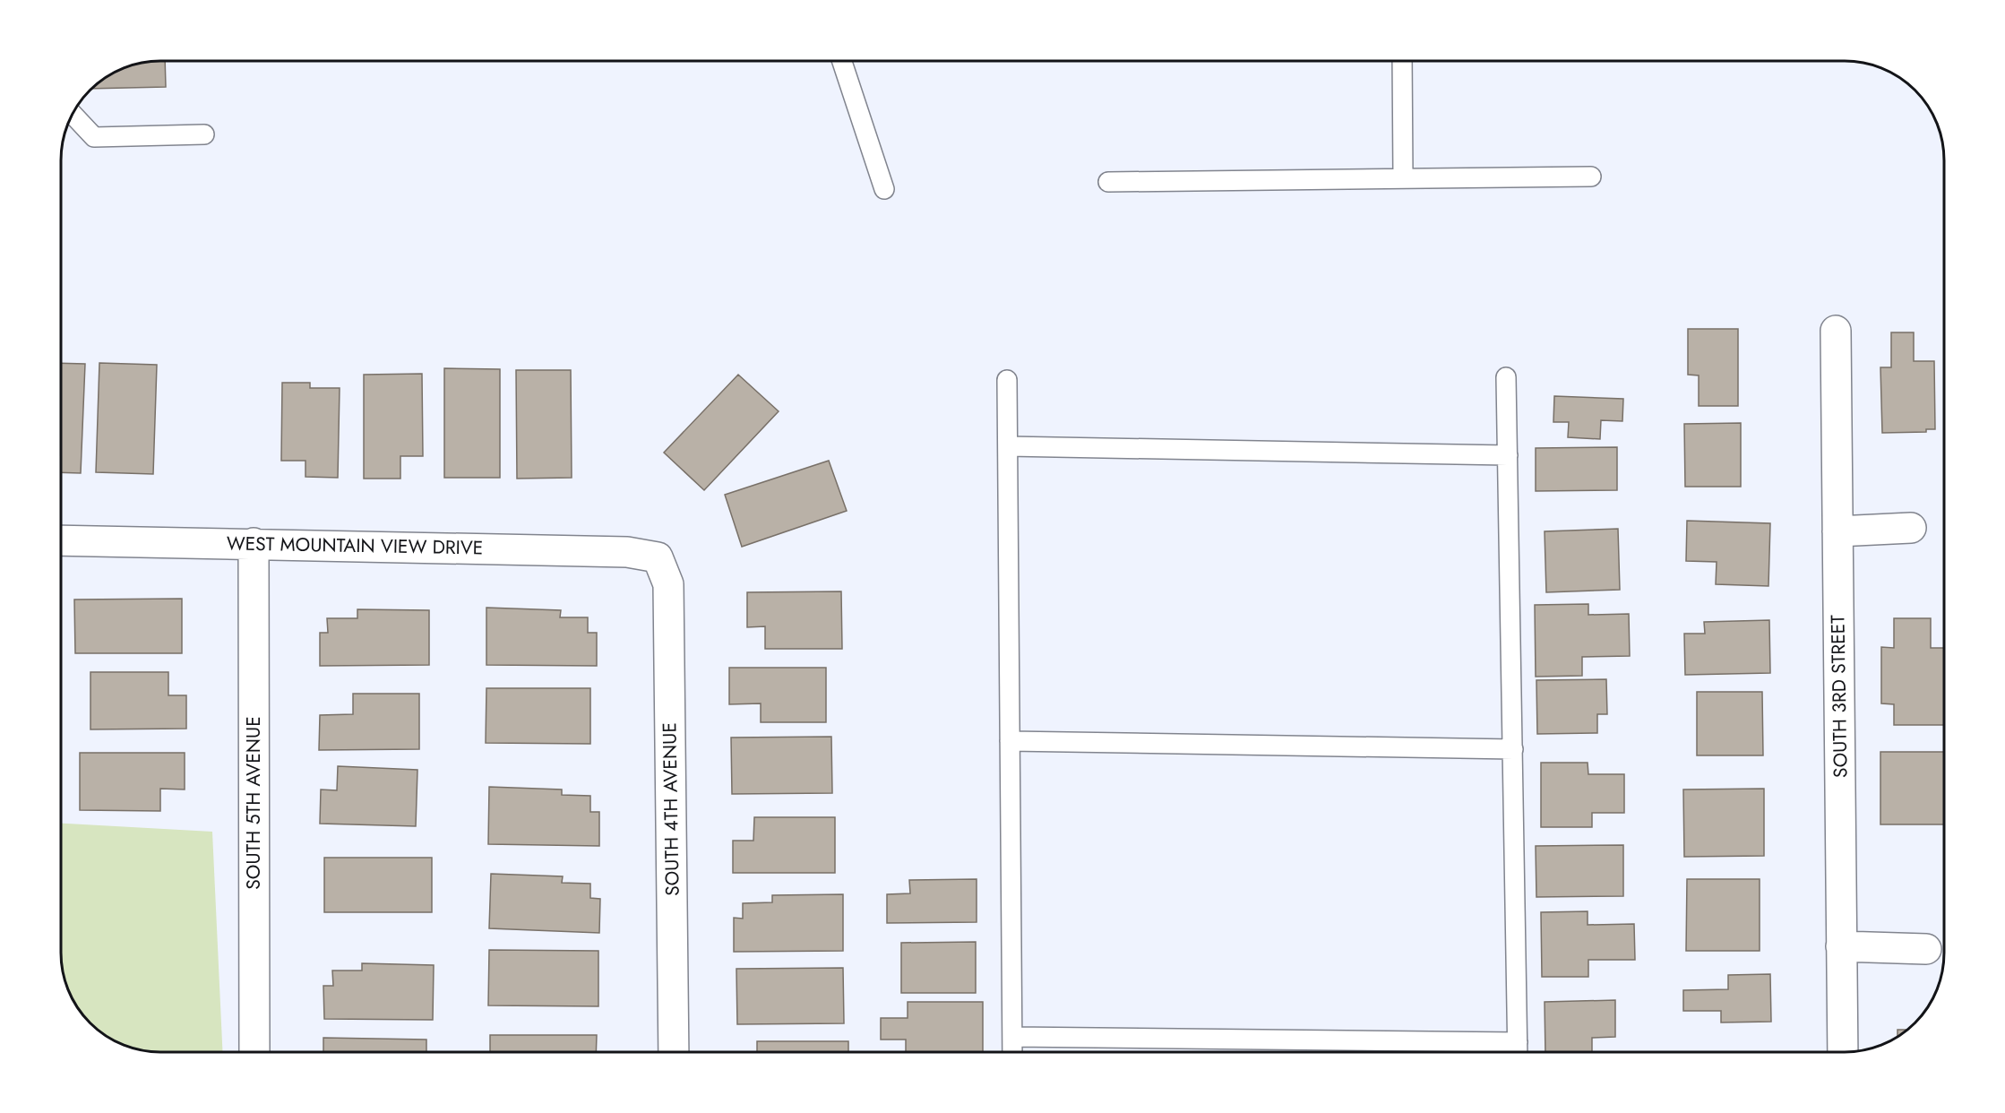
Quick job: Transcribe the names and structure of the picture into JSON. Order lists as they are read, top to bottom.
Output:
{
  "streets": {
    "street": [
      "WEST MOUNTAIN VIEW DRIVE",
      "SOUTH 3RD STREET",
      "SOUTH 5TH AVENUE",
      "SOUTH 4TH AVENUE"
    ]
  },
  "crossings": [
    ["WEST MOUNTAIN VIEW DRIVE", "SOUTH 5TH AVENUE"],
    ["WEST MOUNTAIN VIEW DRIVE", "SOUTH 4TH AVENUE"]
  ]
}
